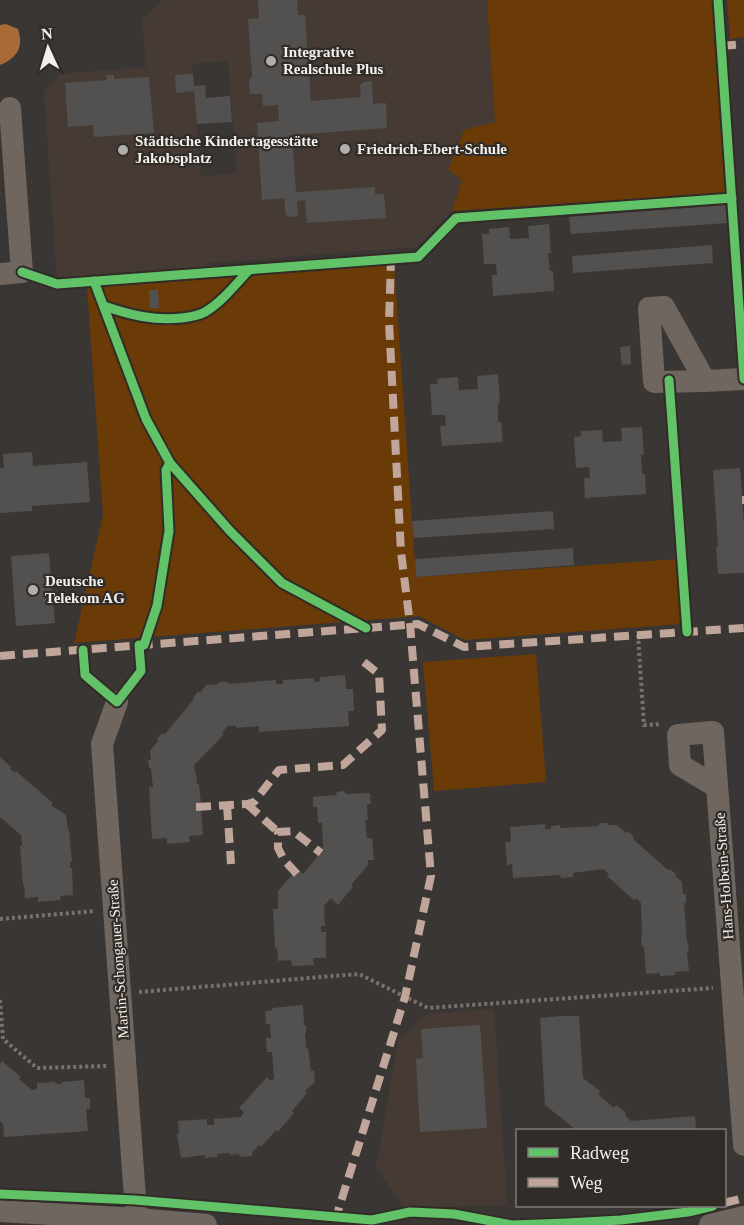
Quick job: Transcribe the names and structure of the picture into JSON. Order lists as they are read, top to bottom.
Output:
{
  "streets": {
    "street": ["Hans-Holbein-Straße", "Martin-Schongauer-Straße"]
  },
  "places": [
    "Integrative Realschule Plus",
    "Friedrich-Ebert-Schule",
    "Städtische Kindertagesstätte Jakobsplatz",
    "Deutsche Telekom AG"
  ],
  "legend": ["Radweg", "Weg"],
  "north": "top"
}
